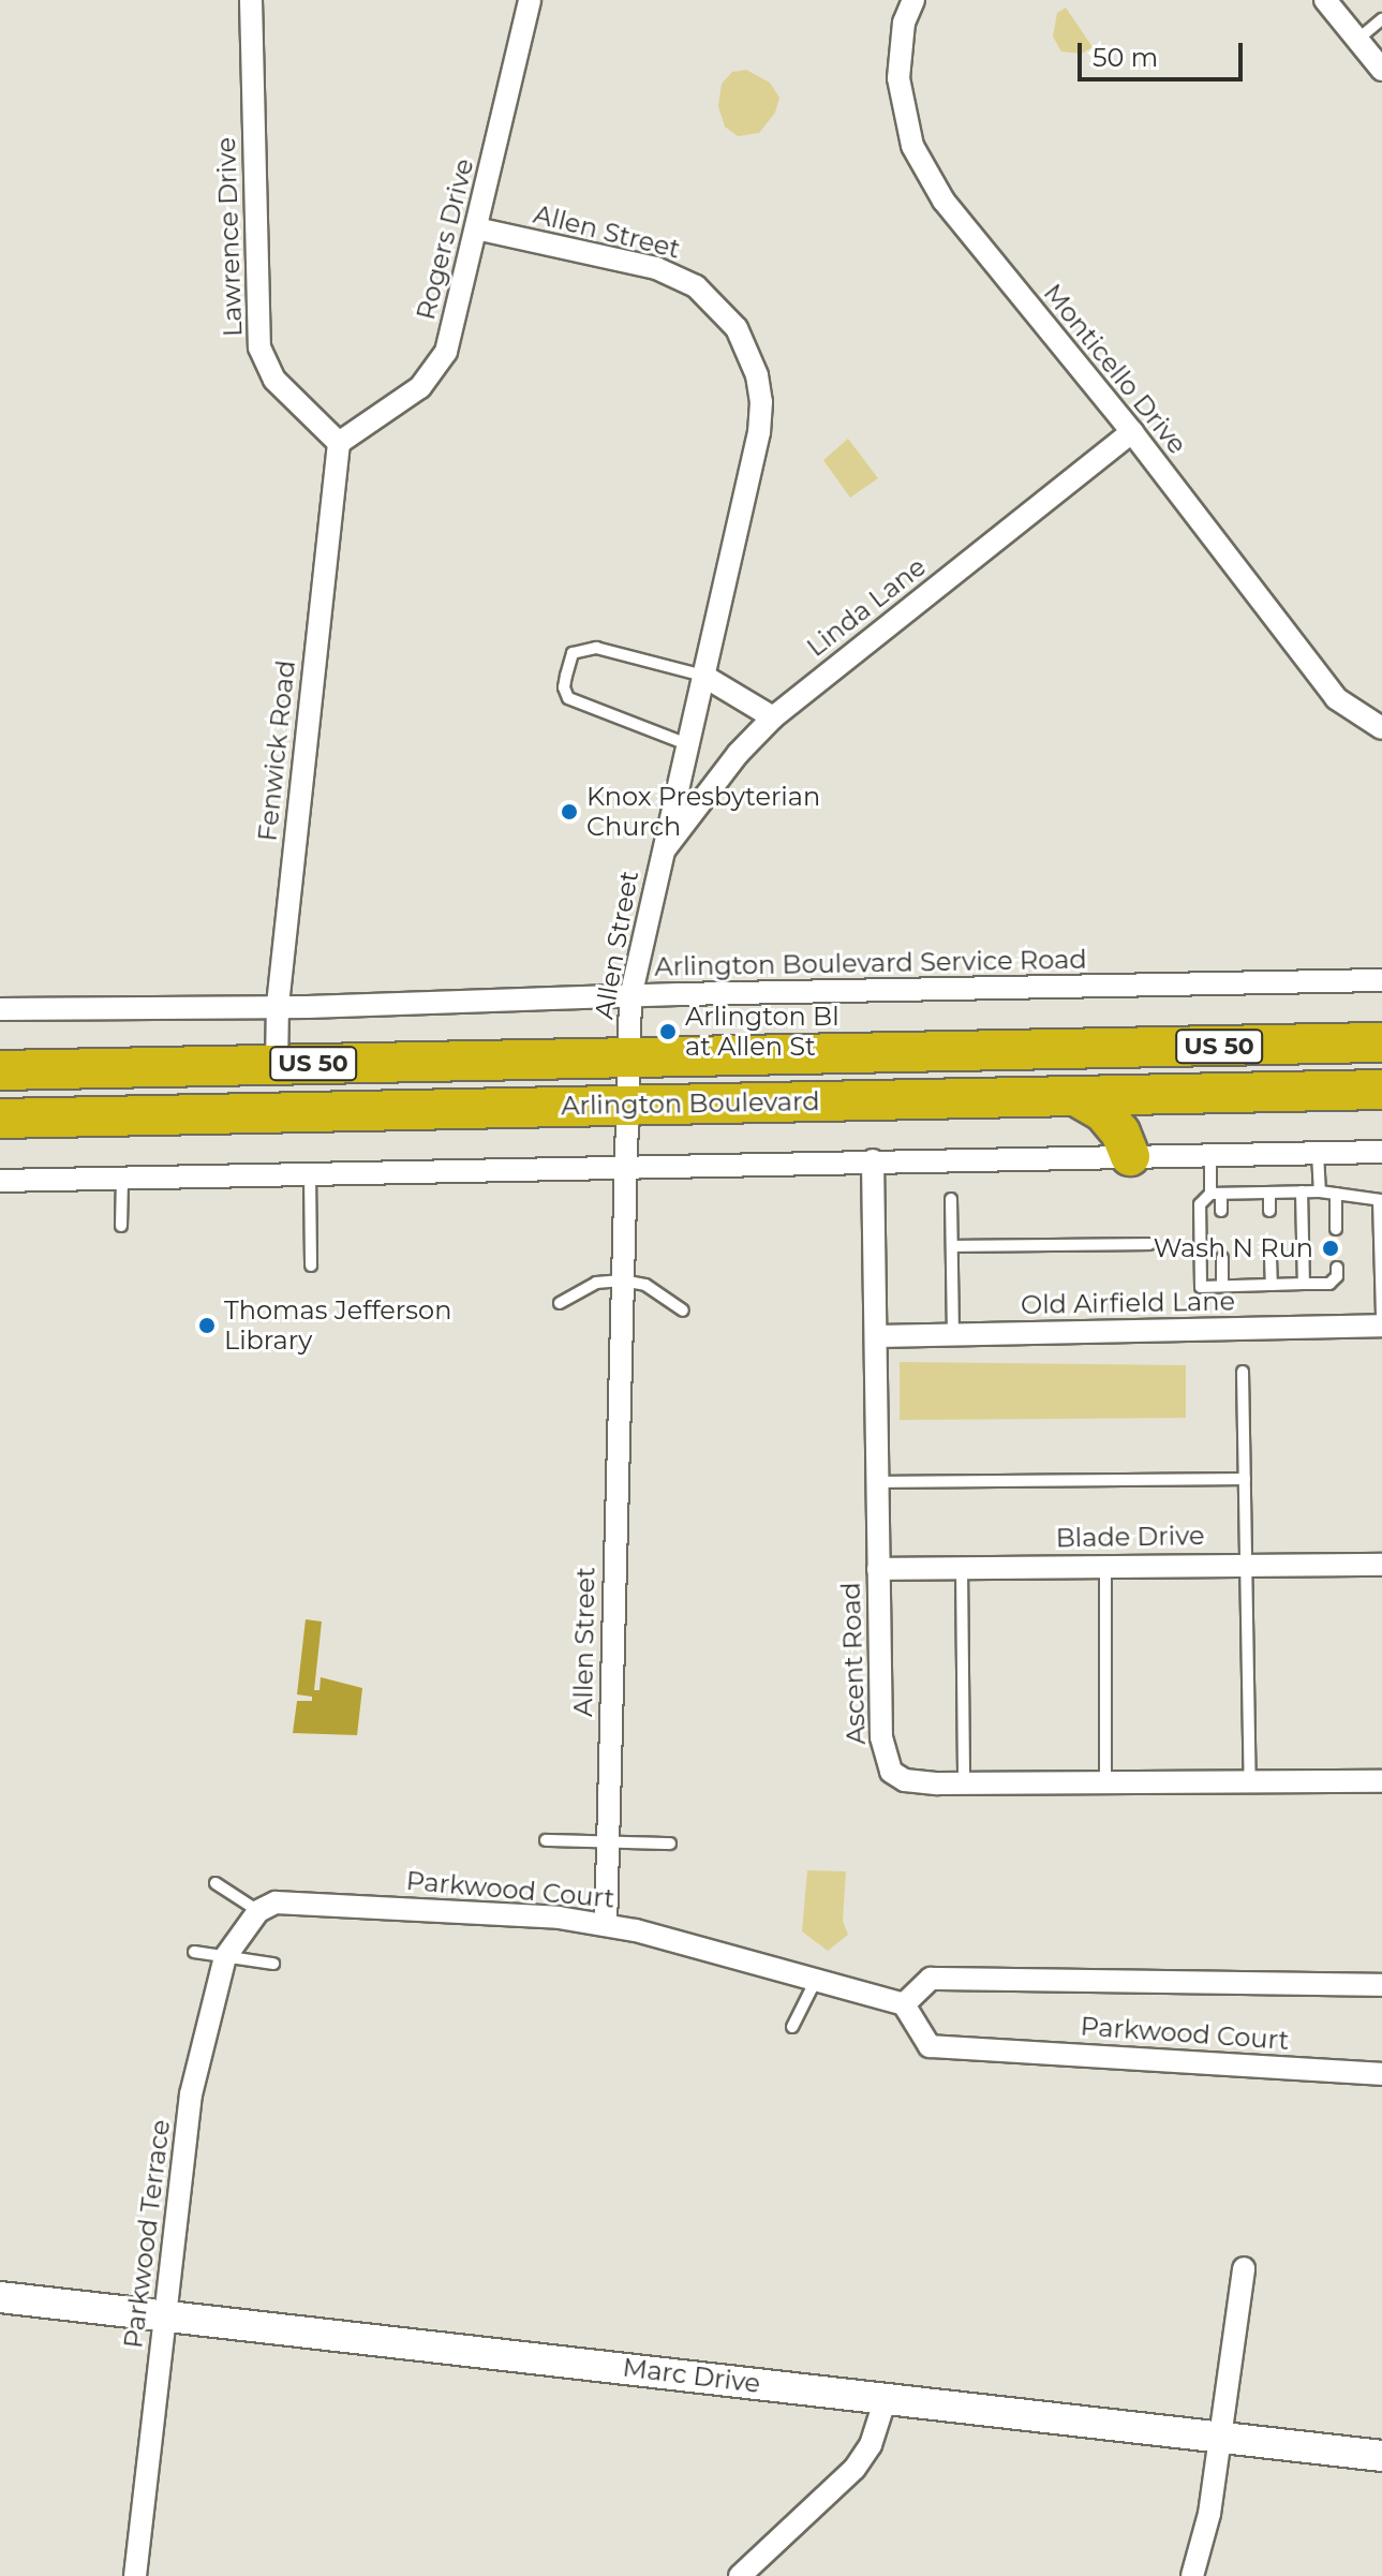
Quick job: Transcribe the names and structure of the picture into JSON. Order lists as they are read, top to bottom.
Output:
{
  "streets": {
    "highway": ["US 50", "Arlington Boulevard"],
    "street": [
      "Allen Street",
      "Lawrence Drive",
      "Rogers Drive",
      "Monticello Drive",
      "Linda Lane",
      "Fenwick Road",
      "Arlington Boulevard Service Road",
      "Old Airfield Lane",
      "Blade Drive",
      "Ascent Road",
      "Parkwood Court",
      "Parkwood Terrace",
      "Marc Drive"
    ]
  },
  "crossings": [
    ["Allen Street", "Rogers Drive"],
    ["Allen Street", "Linda Lane"],
    ["Allen Street", "Arlington Boulevard Service Road"],
    ["Allen Street", "Arlington Boulevard"],
    ["Allen Street", "Parkwood Court"],
    ["Lawrence Drive", "Rogers Drive"],
    ["Lawrence Drive", "Fenwick Road"],
    ["Rogers Drive", "Fenwick Road"],
    ["Monticello Drive", "Linda Lane"],
    ["Fenwick Road", "Arlington Boulevard Service Road"],
    ["Fenwick Road", "Arlington Boulevard"],
    ["Old Airfield Lane", "Ascent Road"],
    ["Blade Drive", "Ascent Road"],
    ["Parkwood Court", "Parkwood Terrace"],
    ["Parkwood Terrace", "Marc Drive"]
  ],
  "places": [
    "Knox Presbyterian Church",
    "Arlington Bl at Allen St",
    "Wash N Run",
    "Thomas Jefferson Library"
  ],
  "scale_bar": "50 m"
}
